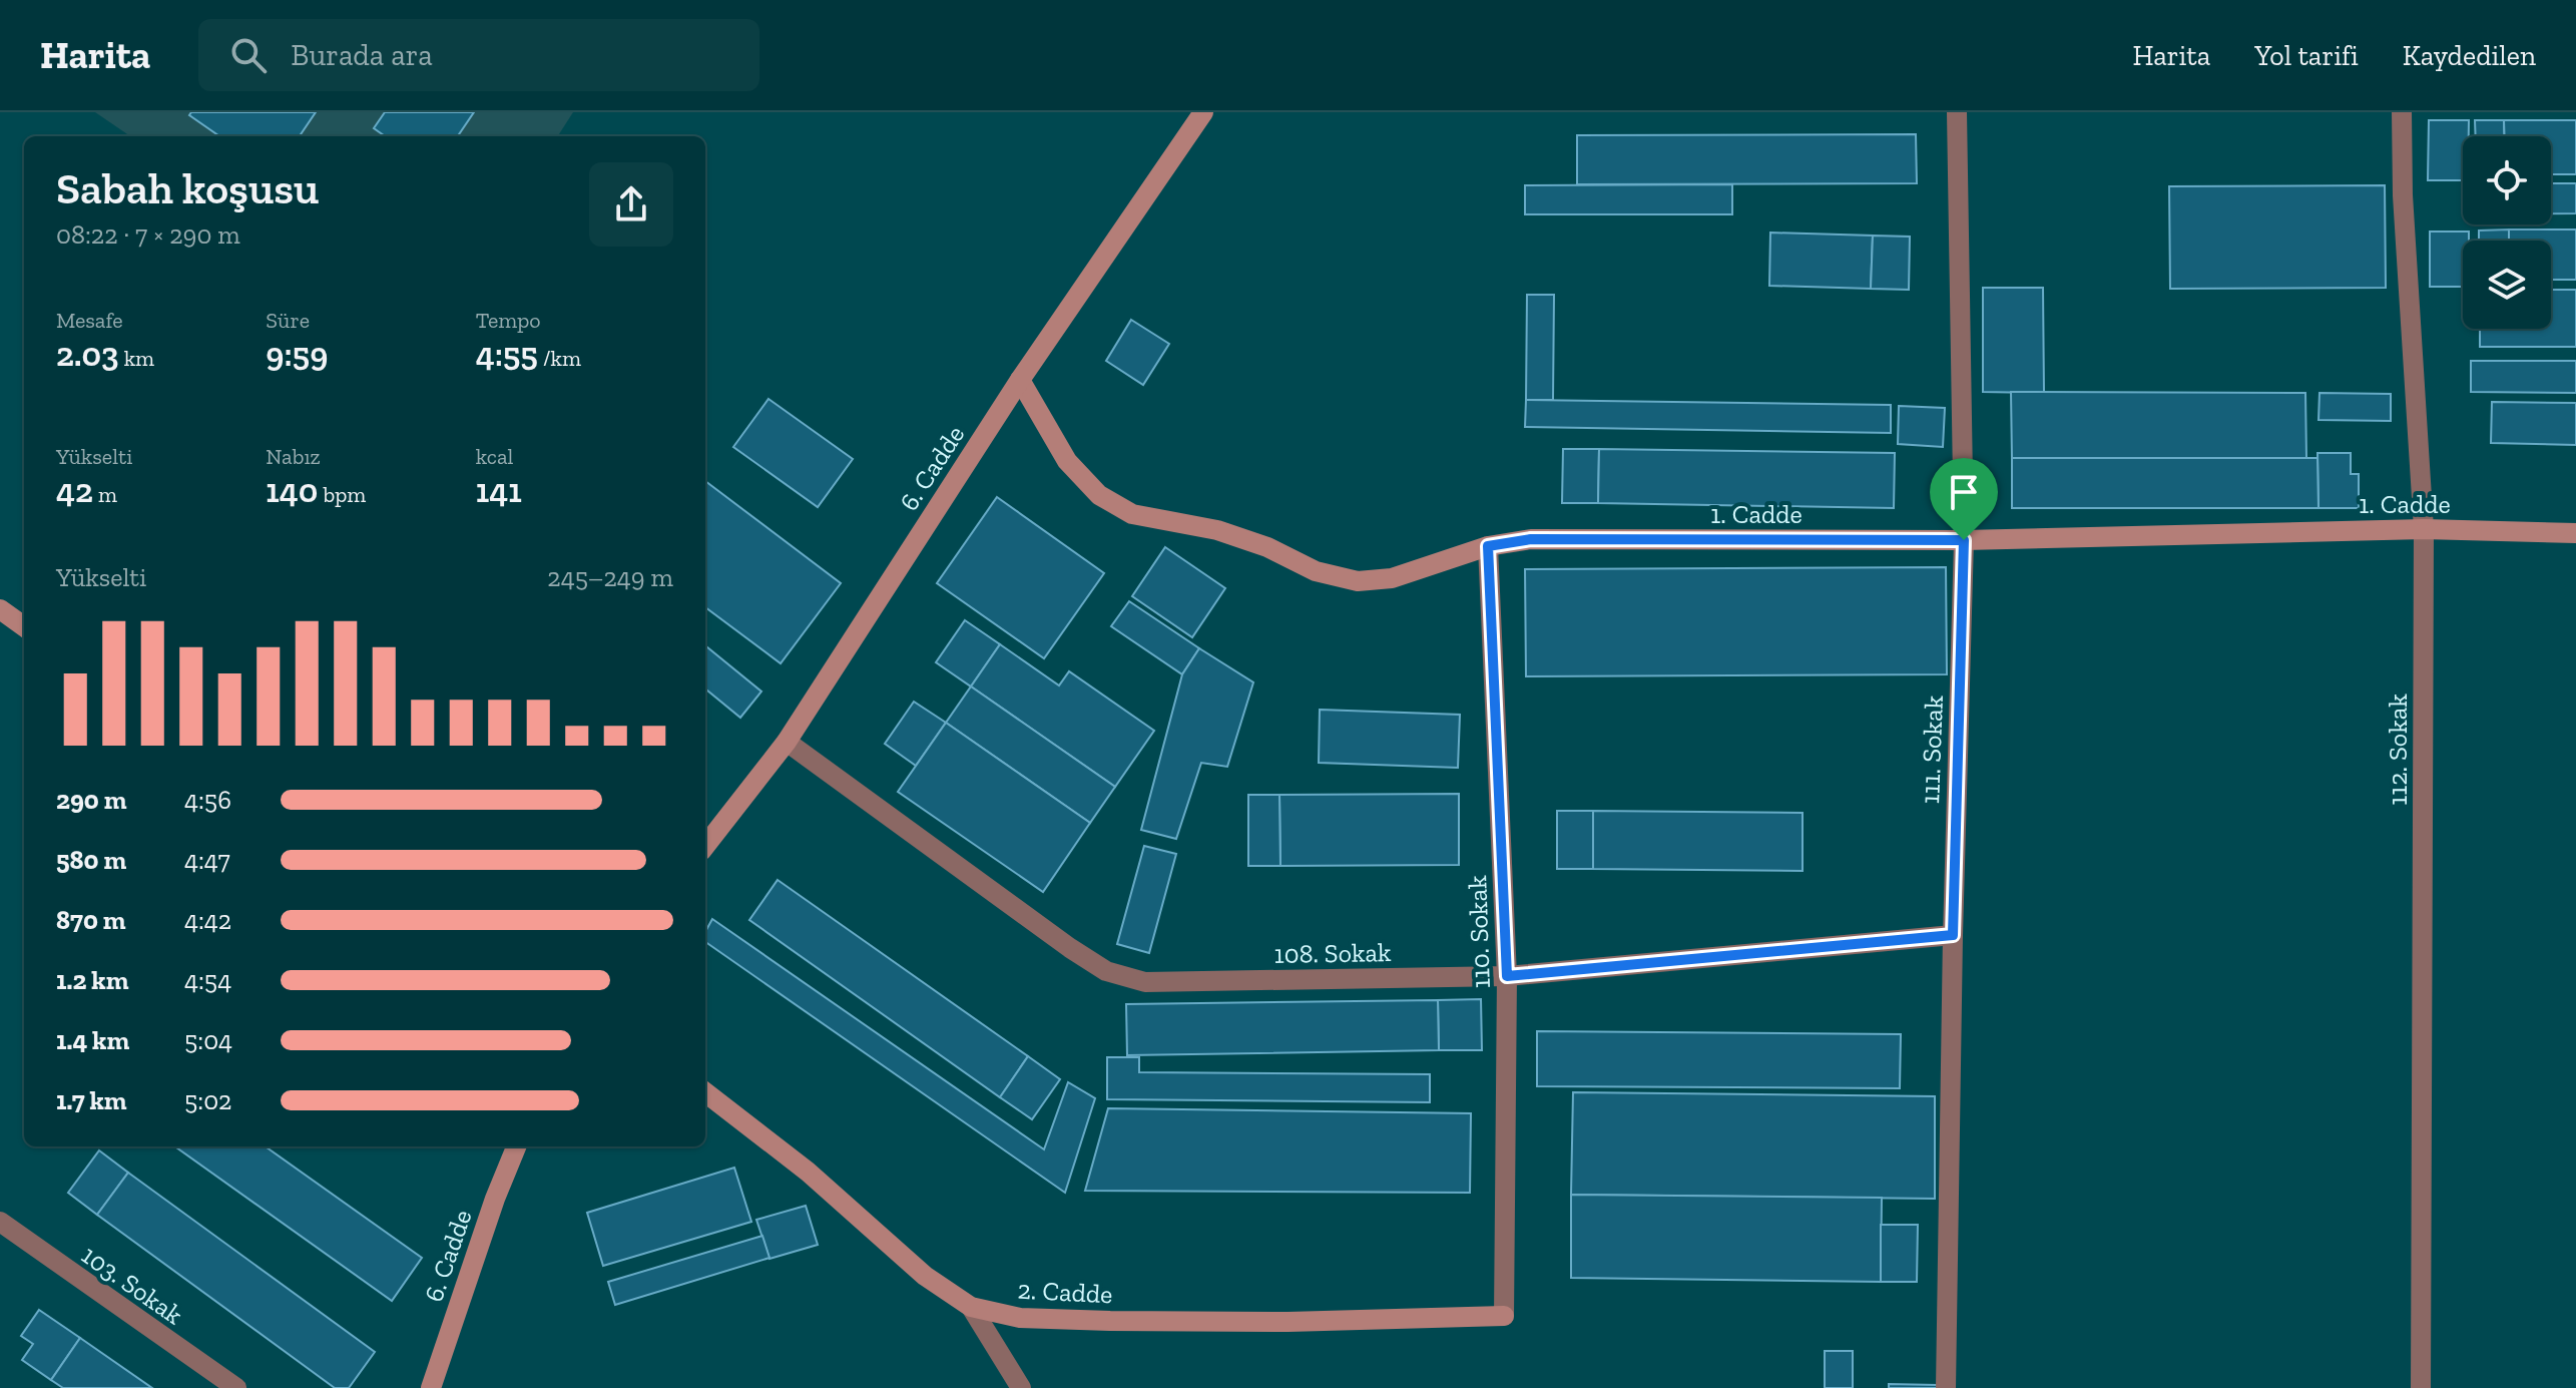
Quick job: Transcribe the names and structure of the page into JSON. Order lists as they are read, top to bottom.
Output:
{
  "streets": {
    "street": [
      "6. Cadde",
      "1. Cadde",
      "111. Sokak",
      "112. Sokak",
      "110. Sokak",
      "108. Sokak",
      "103. Sokak",
      "2. Cadde"
    ]
  },
  "crossings": [
    ["6. Cadde", "1. Cadde"],
    ["6. Cadde", "108. Sokak"],
    ["1. Cadde", "111. Sokak"],
    ["1. Cadde", "112. Sokak"],
    ["1. Cadde", "110. Sokak"],
    ["111. Sokak", "108. Sokak"],
    ["110. Sokak", "108. Sokak"],
    ["110. Sokak", "2. Cadde"]
  ],
  "page": {
    "header": "Harita",
    "search": "Burada ara",
    "nav": ["Harita", "Yol tarifi", "Kaydedilen"],
    "heading": ["Sabah koşusu", "08:22 · 7 × 290 m"],
    "stats": [
      ["Mesafe", "2.03 km"],
      ["Süre", "9:59"],
      ["Tempo", "4:55 /km"],
      ["Yükselti", "42 m"],
      ["Nabız", "140 bpm"],
      ["kcal", "141"]
    ],
    "chart": ["Yükselti", "245–249 m"],
    "list": [
      {
        "name": "290 m",
        "note": "4:56"
      },
      {
        "name": "580 m",
        "note": "4:47"
      },
      {
        "name": "870 m",
        "note": "4:42"
      },
      {
        "name": "1.2 km",
        "note": "4:54"
      },
      {
        "name": "1.4 km",
        "note": "5:04"
      },
      {
        "name": "1.7 km",
        "note": "5:02"
      }
    ]
  }
}
